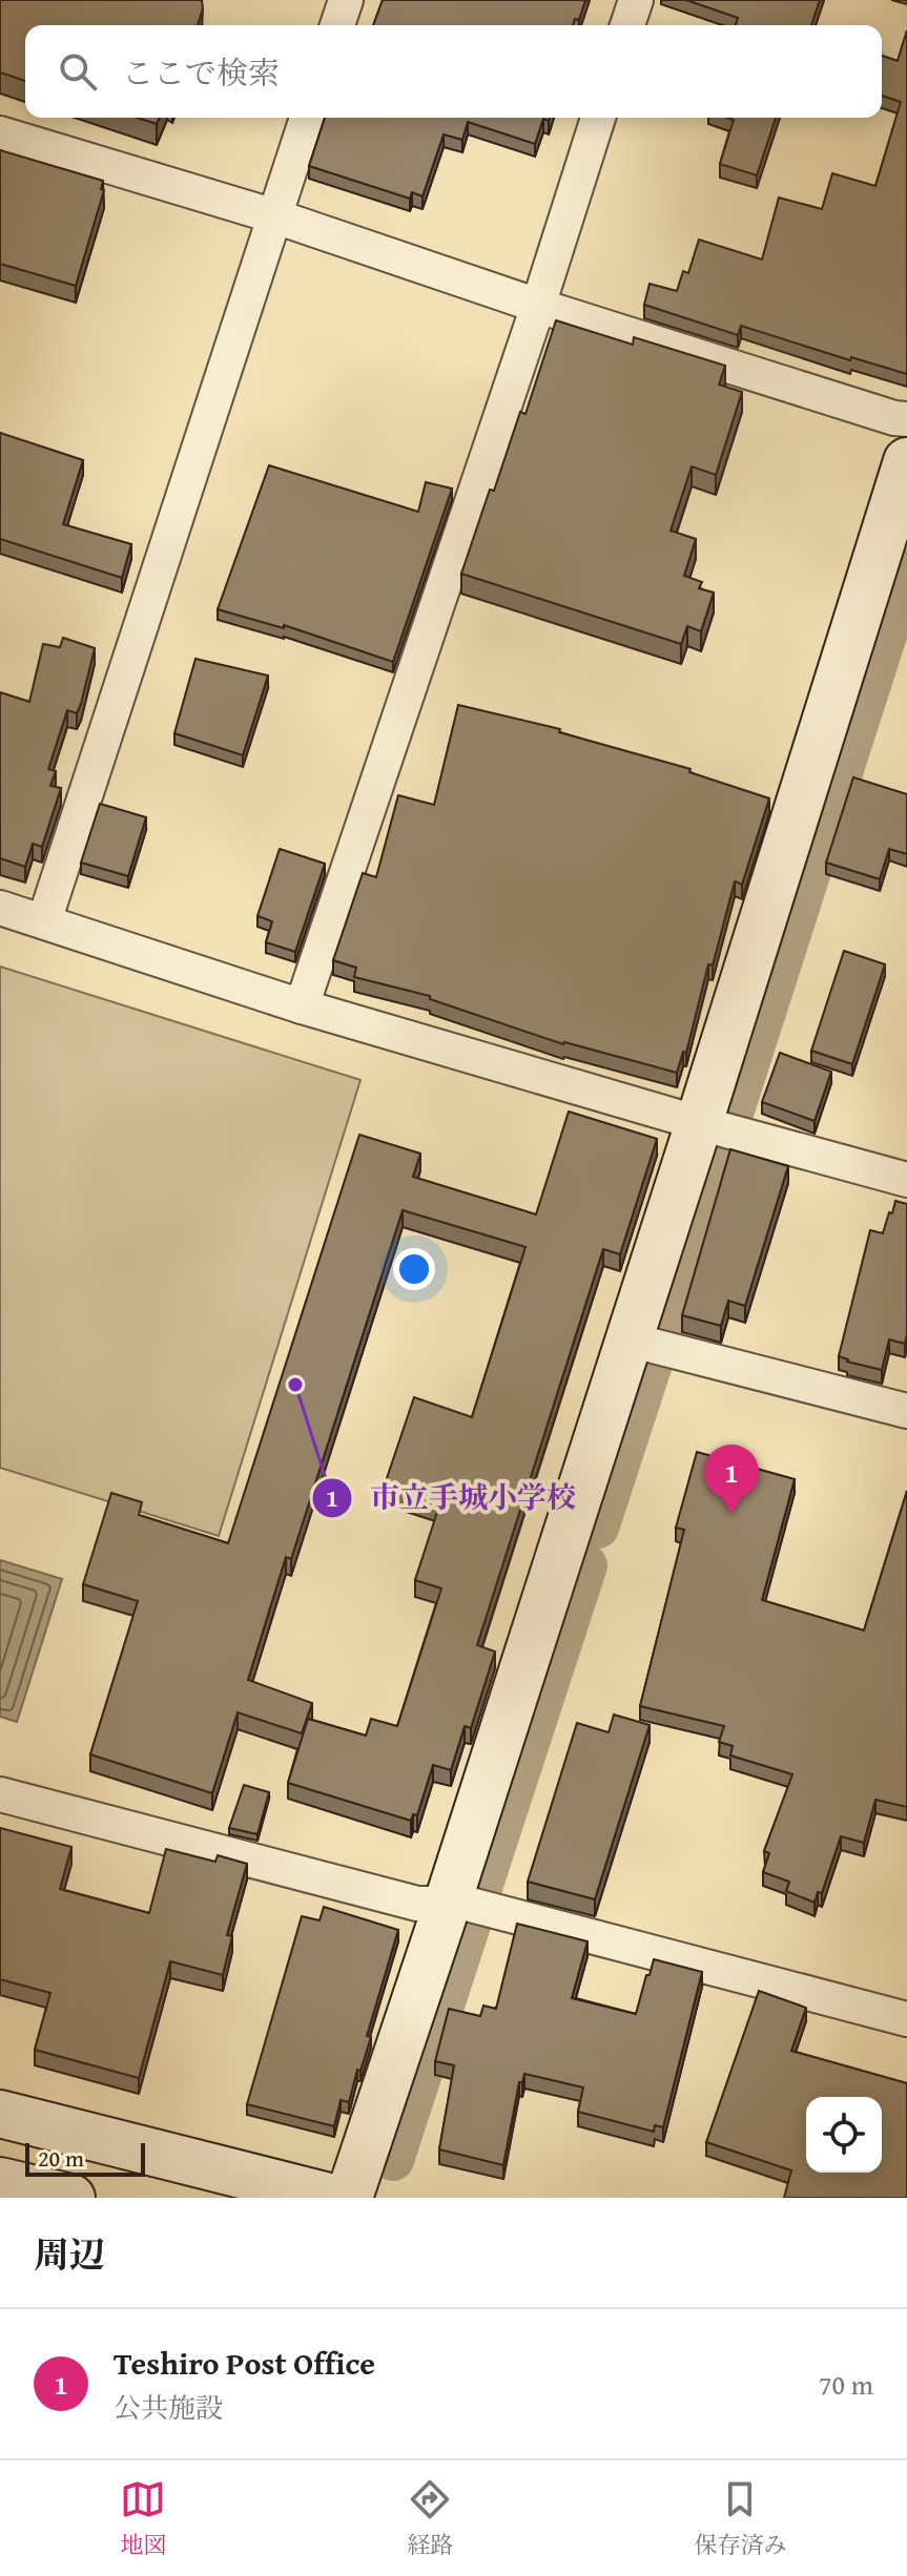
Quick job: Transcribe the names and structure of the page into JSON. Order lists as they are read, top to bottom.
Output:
{
  "places": ["市立手城小学校"],
  "scale_bar": "20 m",
  "page": {
    "search": "ここで検索",
    "pins": "1",
    "scale": "20 m",
    "heading": "周辺",
    "list": [
      {
        "mark": "1",
        "name": "Teshiro Post Office",
        "note": "公共施設",
        "value": "70 m"
      }
    ],
    "nav": ["地図", "経路", "保存済み"]
  }
}
